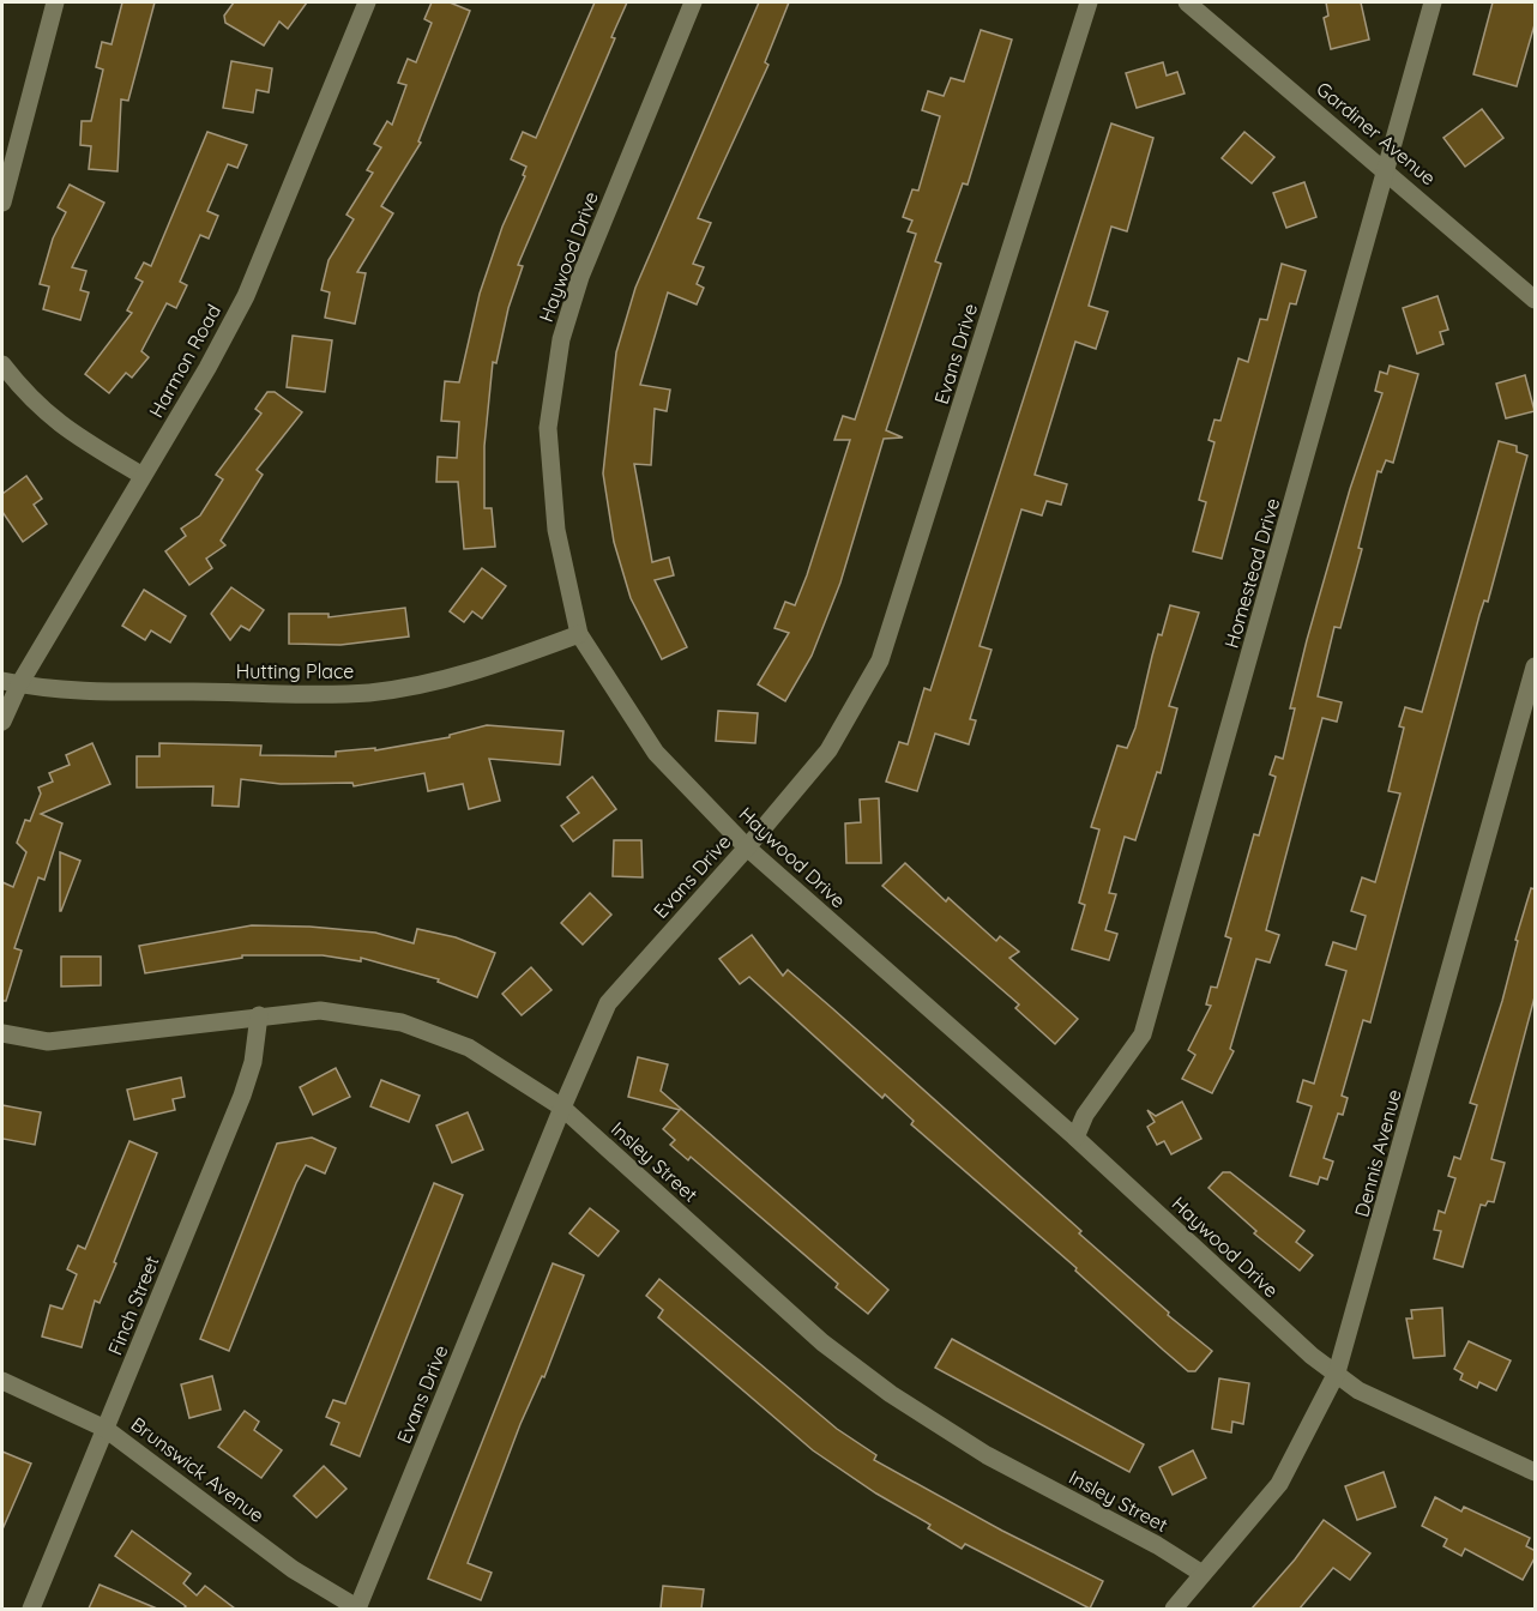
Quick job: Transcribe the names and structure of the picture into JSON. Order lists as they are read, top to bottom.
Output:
{
  "streets": {
    "street": [
      "Gardiner Avenue",
      "Haywood Drive",
      "Evans Drive",
      "Harmon Road",
      "Homestead Drive",
      "Hutting Place",
      "Dennis Avenue",
      "Insley Street",
      "Finch Street",
      "Brunswick Avenue"
    ]
  },
  "crossings": [
    ["Gardiner Avenue", "Homestead Drive"],
    ["Haywood Drive", "Evans Drive"],
    ["Haywood Drive", "Homestead Drive"],
    ["Haywood Drive", "Hutting Place"],
    ["Haywood Drive", "Dennis Avenue"],
    ["Evans Drive", "Insley Street"],
    ["Evans Drive", "Brunswick Avenue"],
    ["Harmon Road", "Hutting Place"],
    ["Dennis Avenue", "Insley Street"],
    ["Insley Street", "Finch Street"],
    ["Finch Street", "Brunswick Avenue"]
  ]
}
